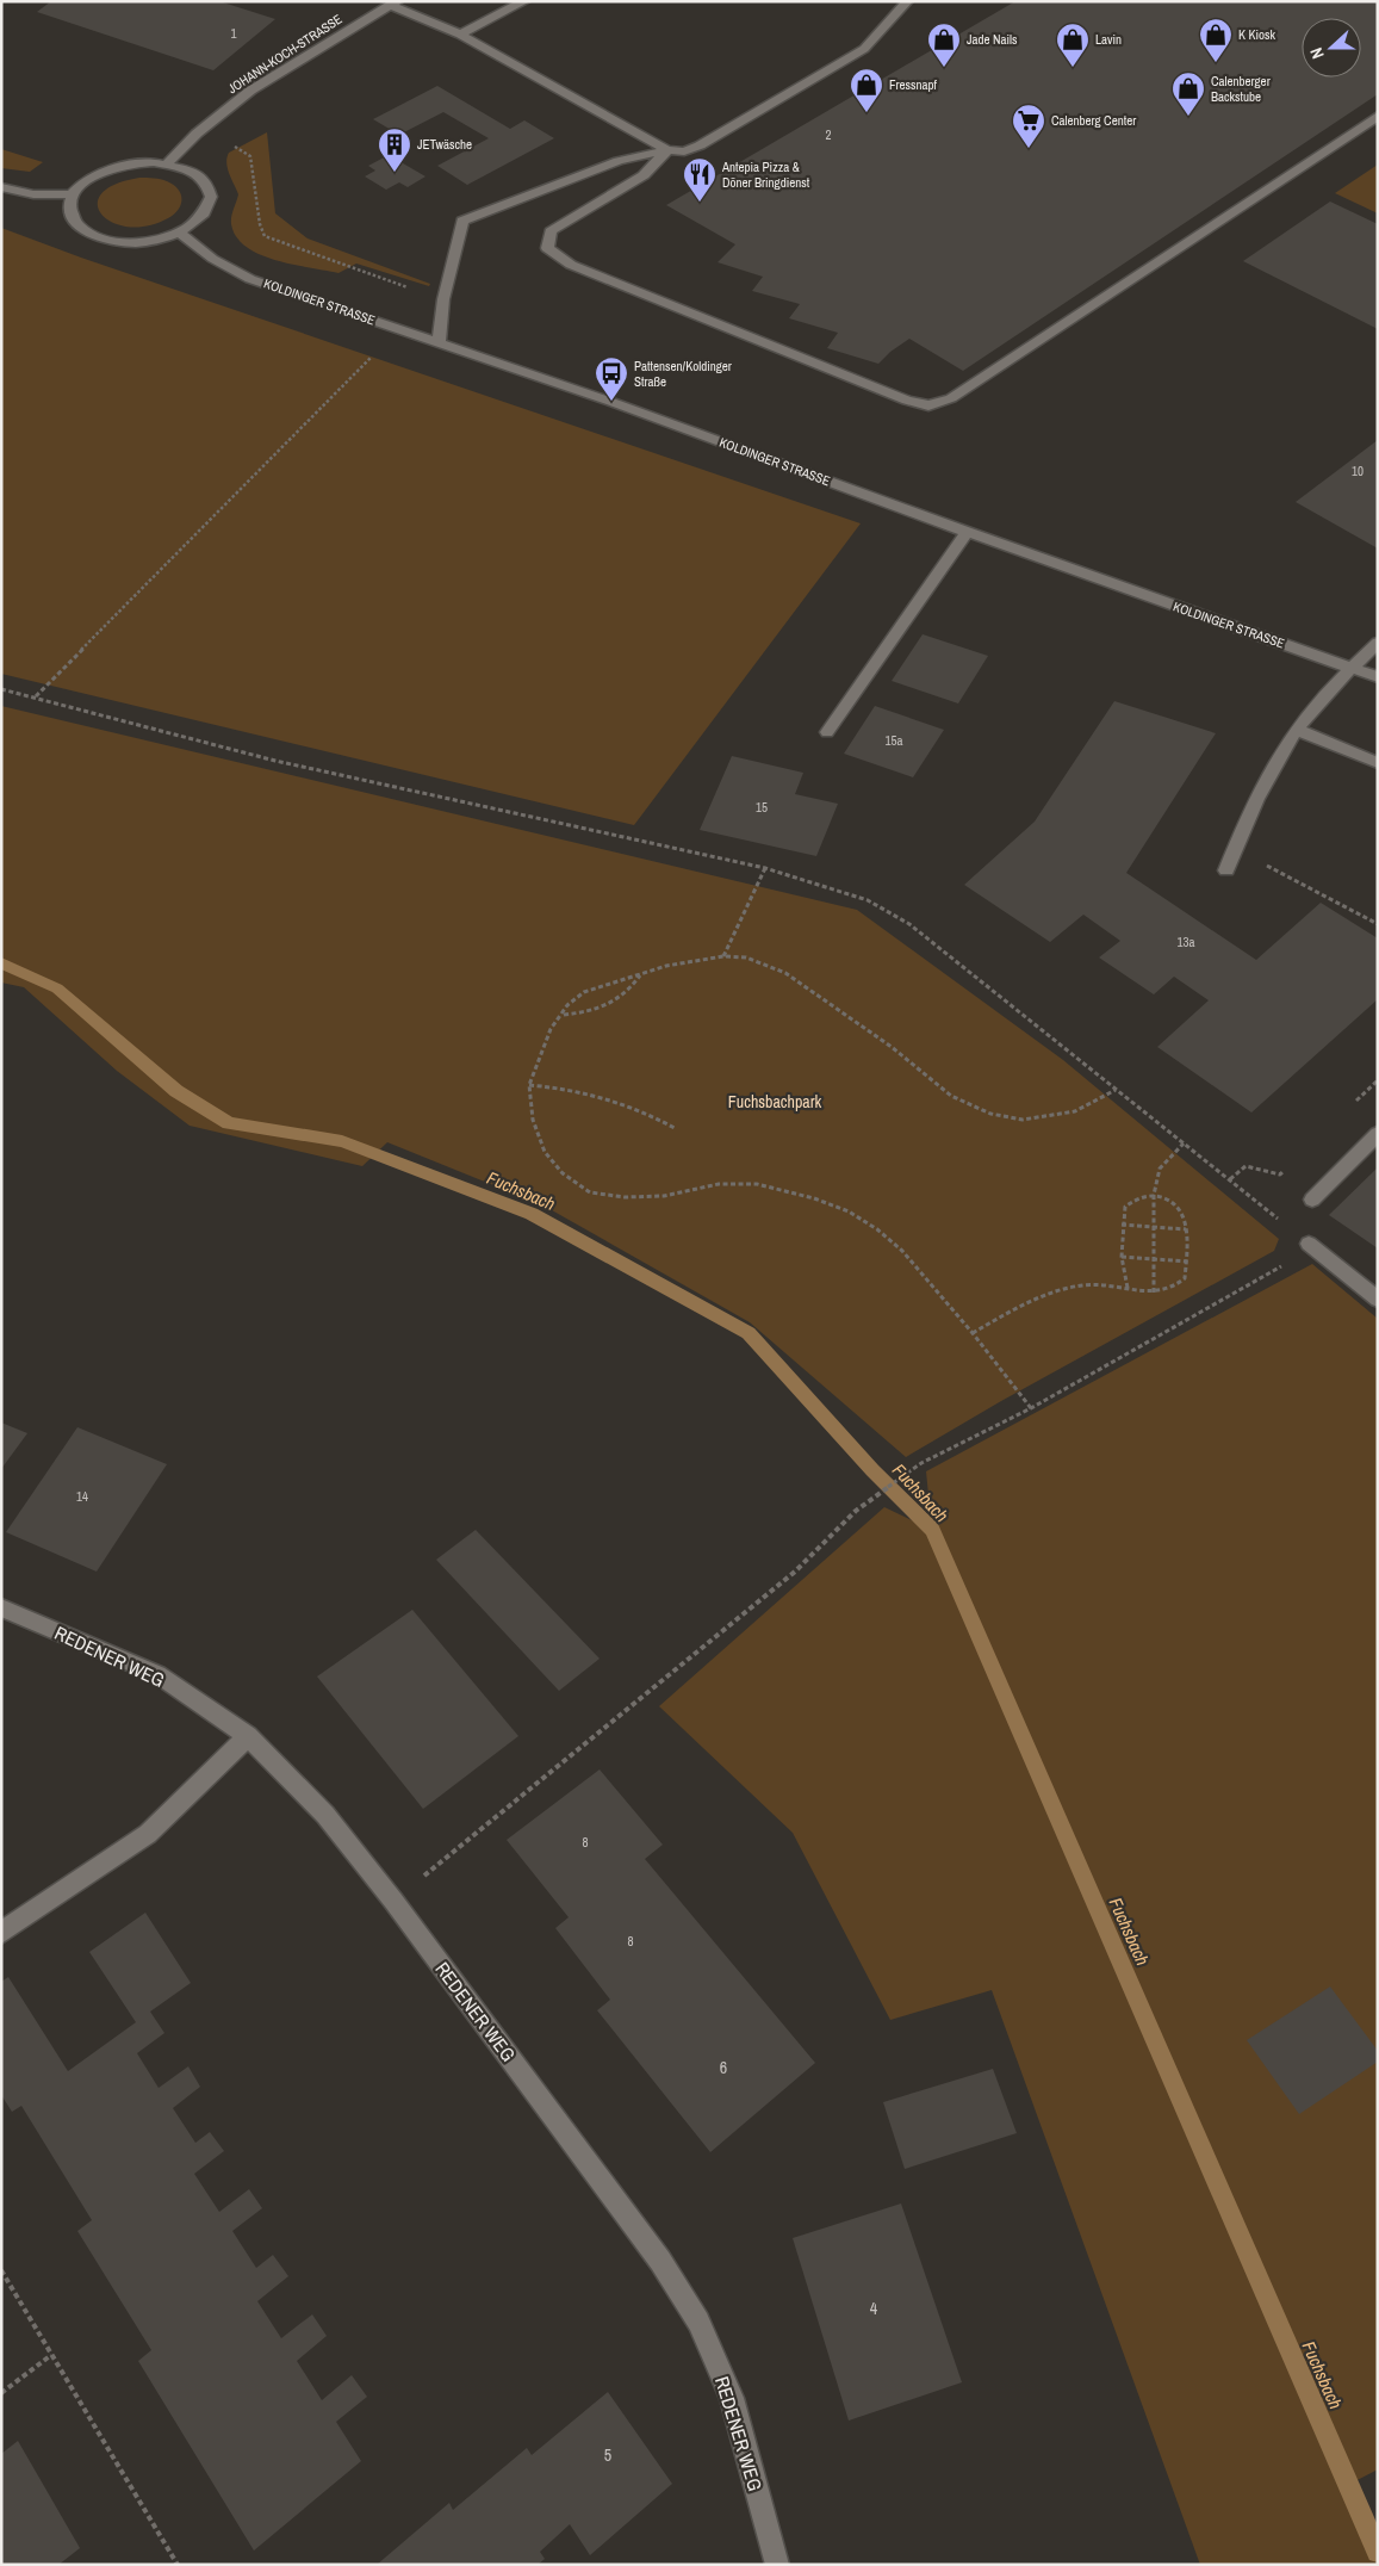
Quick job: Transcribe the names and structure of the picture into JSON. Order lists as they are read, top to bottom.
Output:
{
  "streets": {
    "street": ["JOHANN-KOCH-STRASSE", "KOLDINGER STRASSE", "REDENER WEG"]
  },
  "crossings": [
    ["JOHANN-KOCH-STRASSE", "KOLDINGER STRASSE"]
  ],
  "water": ["Fuchsbach"],
  "parks": ["Fuchsbachpark"],
  "places": {
    "shop": [
      "K Kiosk",
      "Jade Nails",
      "Lavin",
      "Fressnapf",
      "Calenberger Backstube"
    ],
    "supermarket": ["Calenberg Center"],
    "building": ["JETwäsche"],
    "restaurant": ["Antepia Pizza & Döner Bringdienst"],
    "bus stop": ["Pattensen/Koldinger Straße"]
  },
  "house_numbers": [
    "1",
    "2",
    "10",
    "15a",
    "15",
    "13a",
    "14",
    "8",
    "8",
    "6",
    "4",
    "5"
  ],
  "north": "left"
}
